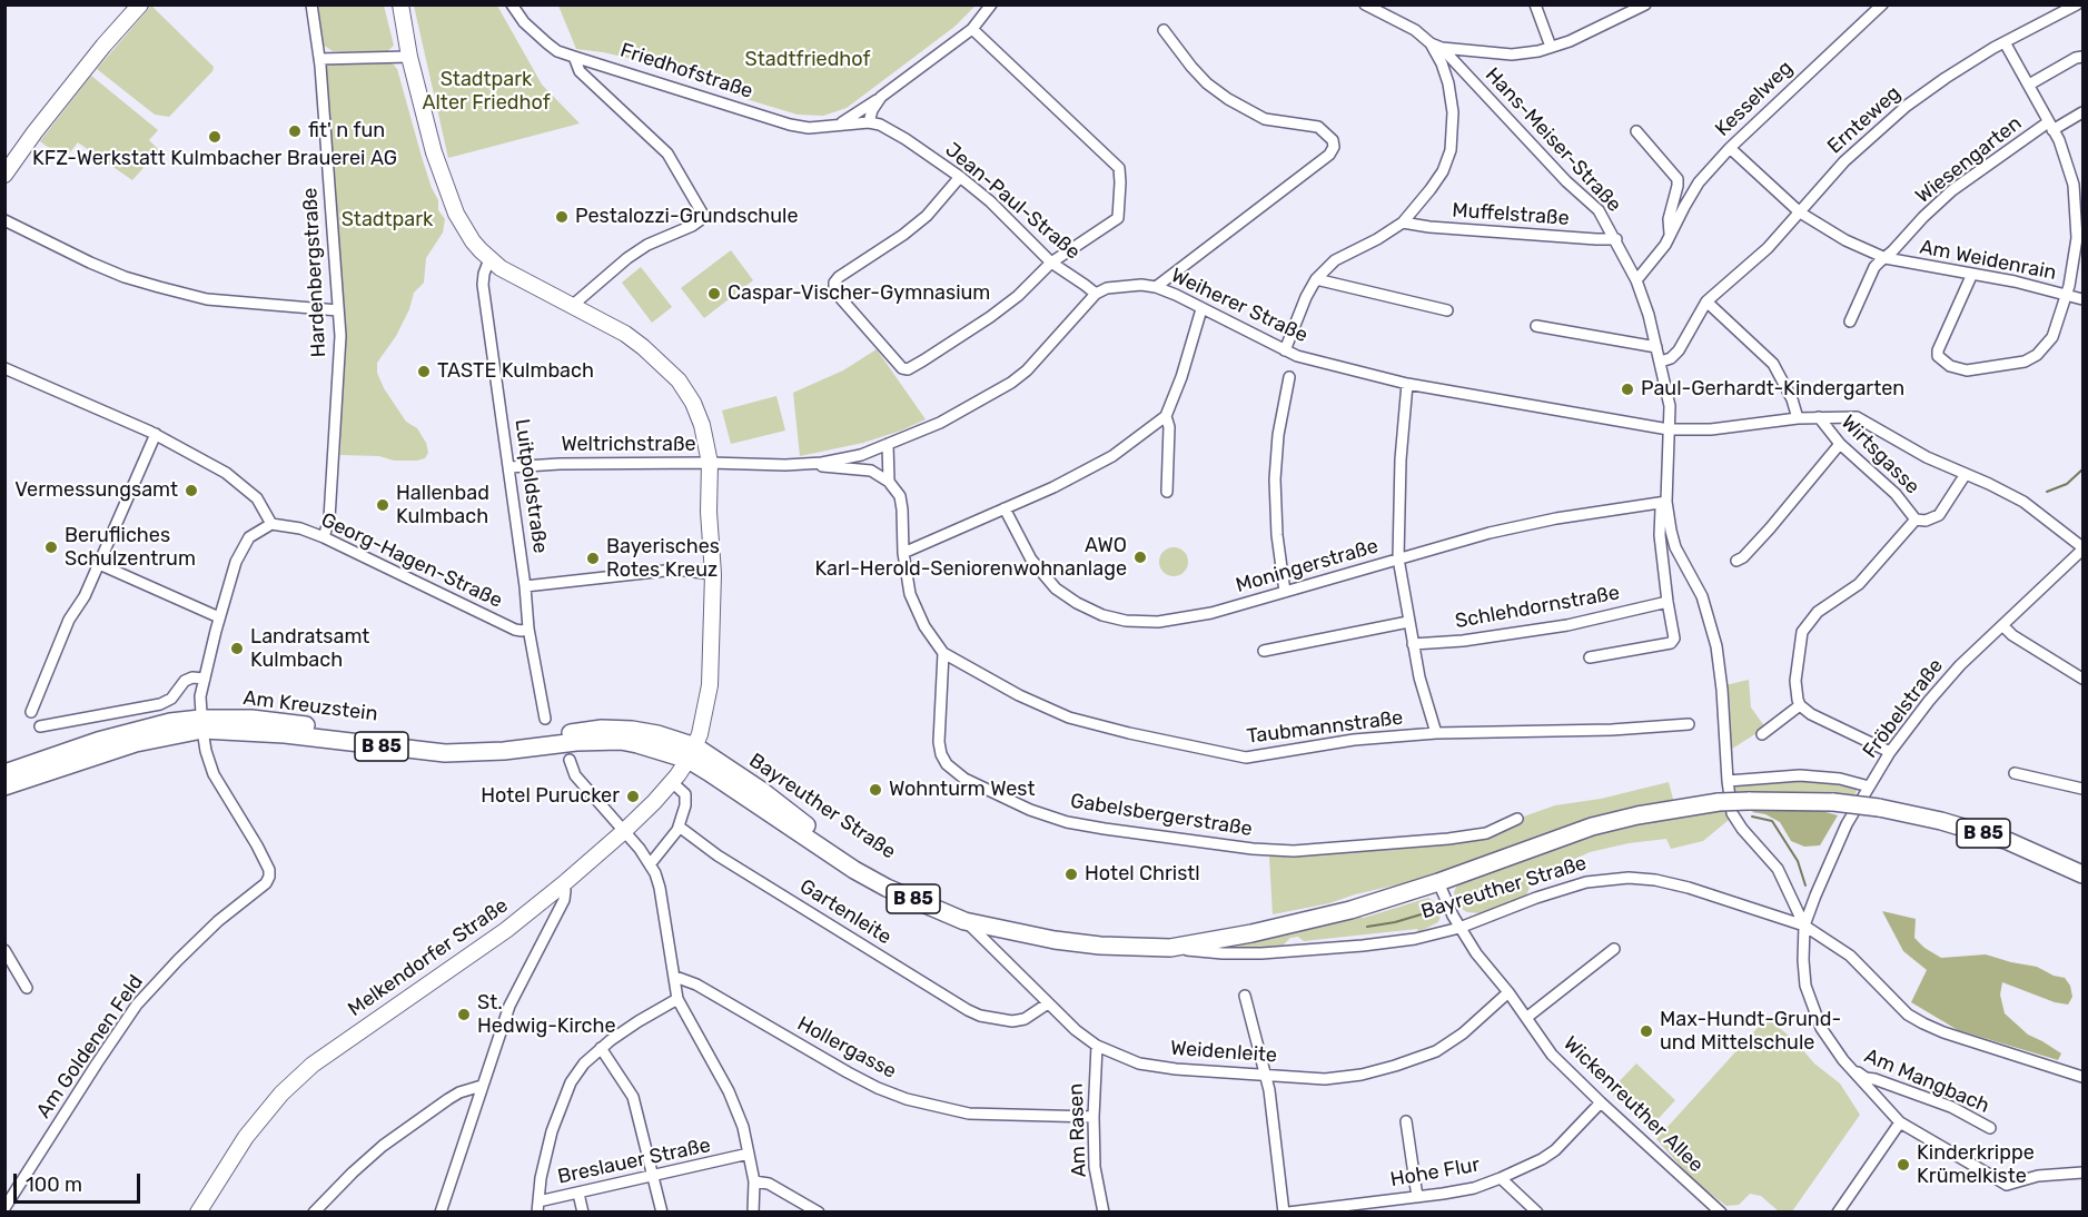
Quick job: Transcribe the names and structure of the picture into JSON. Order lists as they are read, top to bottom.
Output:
{
  "streets": {
    "main road": ["Am Kreuzstein", "B 85", "Bayreuther Straße"],
    "street": [
      "Friedhofstraße",
      "Kesselweg",
      "Ernteweg",
      "Hans-Meiser-Straße",
      "Wiesengarten",
      "Jean-Paul-Straße",
      "Muffelstraße",
      "Am Weidenrain",
      "Hardenbergstraße",
      "Weiherer Straße",
      "Weltrichstraße",
      "Wirtsgasse",
      "Luitpoldstraße",
      "Georg-Hagen-Straße",
      "Moningerstraße",
      "Schlehdornstraße",
      "Fröbelstraße",
      "Taubmannstraße",
      "Gabelsbergerstraße",
      "Gartenleite",
      "Melkendorfer Straße",
      "Am Goldenen Feld",
      "Hollergasse",
      "Weidenleite",
      "Am Mangbach",
      "Wickenreuther Allee",
      "Am Rasen",
      "Breslauer Straße",
      "Hohe Flur"
    ]
  },
  "crossings": [
    ["Friedhofstraße", "Jean-Paul-Straße"],
    ["Kesselweg", "Hans-Meiser-Straße"],
    ["Kesselweg", "Am Weidenrain"],
    ["Ernteweg", "Hans-Meiser-Straße"],
    ["Ernteweg", "Am Weidenrain"],
    ["Hans-Meiser-Straße", "Muffelstraße"],
    ["Hans-Meiser-Straße", "Weiherer Straße"],
    ["Hans-Meiser-Straße", "Moningerstraße"],
    ["Wiesengarten", "Am Weidenrain"],
    ["Jean-Paul-Straße", "Weiherer Straße"],
    ["Hardenbergstraße", "Georg-Hagen-Straße"],
    ["Weiherer Straße", "Wirtsgasse"],
    ["Weiherer Straße", "Fröbelstraße"],
    ["Weltrichstraße", "Luitpoldstraße"],
    ["Luitpoldstraße", "Georg-Hagen-Straße"],
    ["Am Kreuzstein", "Bayreuther Straße"],
    ["Am Kreuzstein", "Melkendorfer Straße"],
    ["Am Kreuzstein", "Am Goldenen Feld"],
    ["Fröbelstraße", "Bayreuther Straße"],
    ["Taubmannstraße", "Gabelsbergerstraße"],
    ["Bayreuther Straße", "Melkendorfer Straße"],
    ["Bayreuther Straße", "Weidenleite"],
    ["Bayreuther Straße", "Wickenreuther Allee"],
    ["Gartenleite", "Weidenleite"],
    ["Hollergasse", "Am Rasen"],
    ["Weidenleite", "Wickenreuther Allee"],
    ["Weidenleite", "Am Rasen"],
    ["Wickenreuther Allee", "Hohe Flur"]
  ],
  "parks": ["Stadtfriedhof", "Stadtpark Alter Friedhof", "Stadtpark"],
  "places": [
    "fit' n fun",
    "KFZ-Werkstatt Kulmbacher Brauerei AG",
    "Pestalozzi-Grundschule",
    "Caspar-Vischer-Gymnasium",
    "TASTE Kulmbach",
    "Paul-Gerhardt-Kindergarten",
    "Vermessungsamt",
    "Hallenbad Kulmbach",
    "Berufliches Schulzentrum",
    "AWO Karl-Herold-Seniorenwohnanlage",
    "Bayerisches Rotes Kreuz",
    "Landratsamt Kulmbach",
    "Wohnturm West",
    "Hotel Purucker",
    "Hotel Christl",
    "St. Hedwig-Kirche",
    "Max-Hundt-Grund- und Mittelschule",
    "Kinderkrippe Krümelkiste"
  ],
  "scale_bar": "100 m"
}
